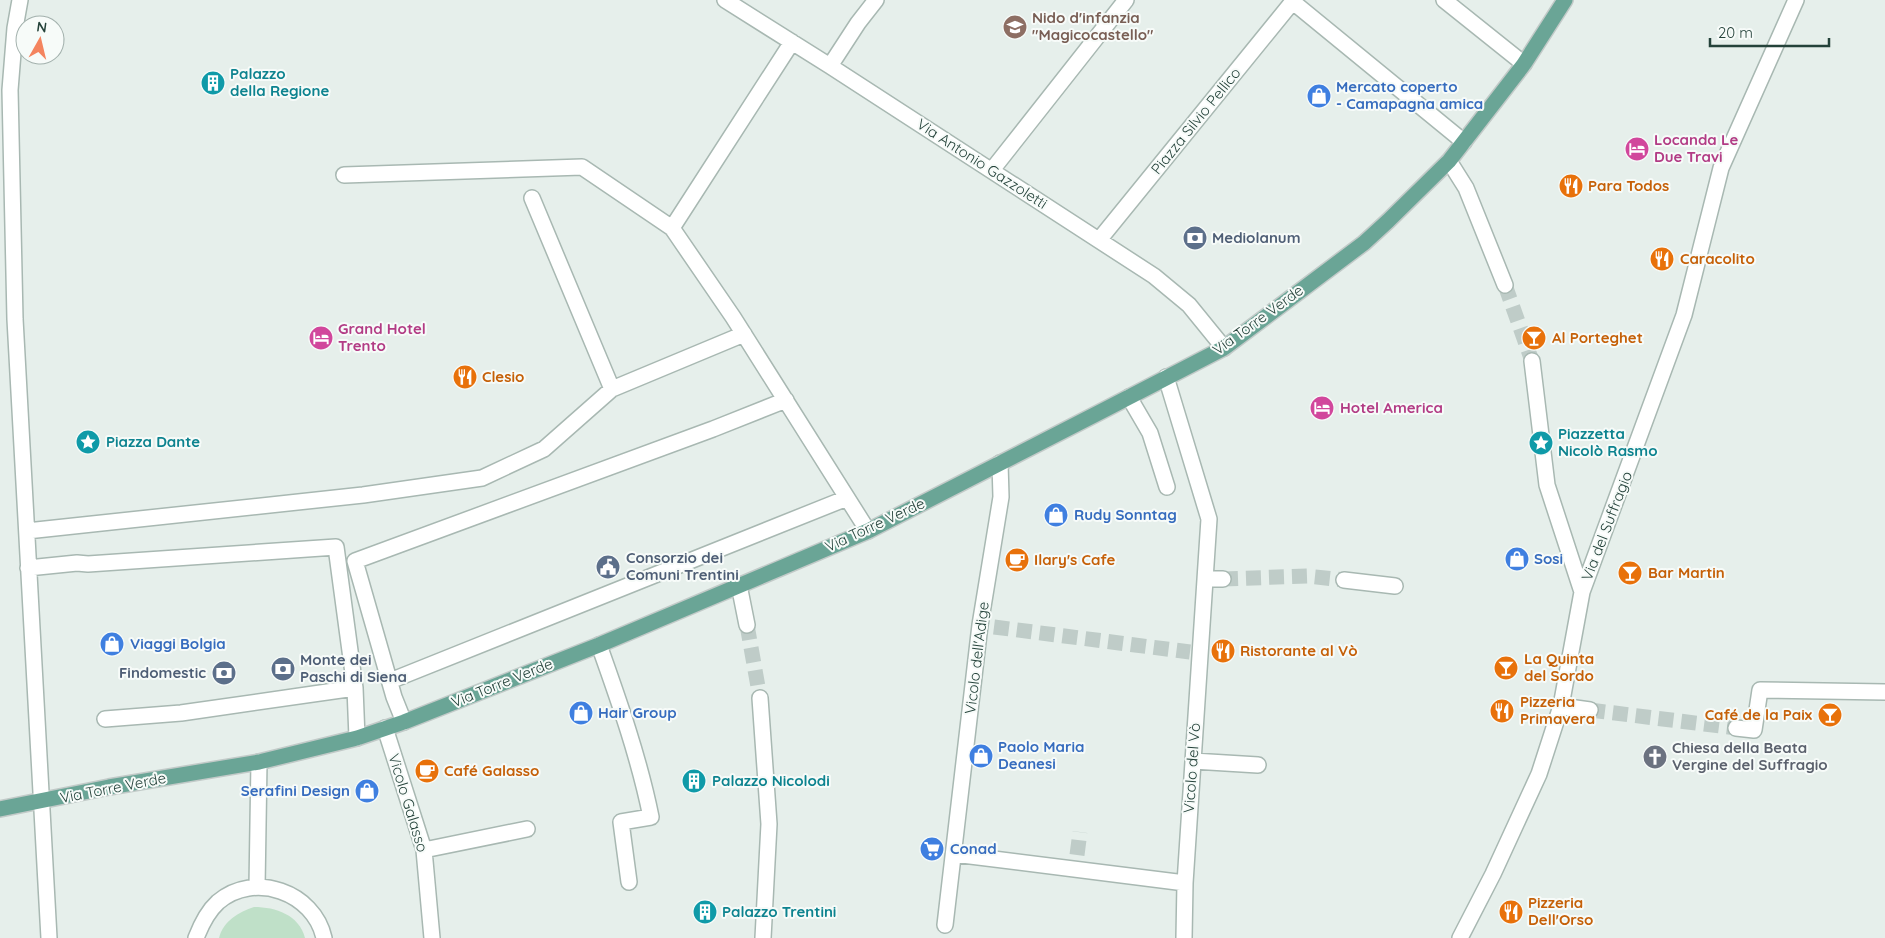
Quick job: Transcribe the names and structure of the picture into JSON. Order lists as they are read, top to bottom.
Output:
{
  "streets": {
    "main road": ["Via Torre Verde"],
    "street": [
      "Piazza Silvio Pellico",
      "Via Antonio Gazzoletti",
      "Via del Suffragio",
      "Vicolo dell'Adige",
      "Vicolo del Vò",
      "Vicolo Galasso"
    ]
  },
  "crossings": [
    ["Piazza Silvio Pellico", "Via Antonio Gazzoletti"],
    ["Piazza Silvio Pellico", "Via Torre Verde"],
    ["Via Antonio Gazzoletti", "Via Torre Verde"],
    ["Via Torre Verde", "Vicolo dell'Adige"],
    ["Via Torre Verde", "Vicolo del Vò"],
    ["Via Torre Verde", "Vicolo Galasso"]
  ],
  "places": {
    "school or university": ["Nido d'infanzia \"Magicocastello\""],
    "building": ["Palazzo della Regione", "Palazzo Nicolodi", "Palazzo Trentini"],
    "shop": [
      "Mercato coperto - Camapagna amica",
      "Rudy Sonntag",
      "Sosi",
      "Viaggi Bolgia",
      "Hair Group",
      "Paolo Maria Deanesi",
      "Serafini Design"
    ],
    "hotel": ["Locanda Le Due Travi", "Grand Hotel Trento", "Hotel America"],
    "restaurant": [
      "Para Todos",
      "Caracolito",
      "Clesio",
      "Ristorante al Vò",
      "Pizzeria Primavera",
      "Pizzeria Dell'Orso"
    ],
    "bank": ["Mediolanum", "Monte dei Paschi di Siena", "Findomestic"],
    "bar": [
      "Al Porteghet",
      "Bar Martin",
      "La Quinta del Sordo",
      "Café de la Paix"
    ],
    "place": ["Piazza Dante", "Piazzetta Nicolò Rasmo"],
    "cafe": ["Ilary's Cafe", "Café Galasso"],
    "public building": ["Consorzio dei Comuni Trentini"],
    "church": ["Chiesa della Beata Vergine del Suffragio"],
    "supermarket": ["Conad"]
  },
  "scale_bar": "20 m",
  "north": "top"
}
